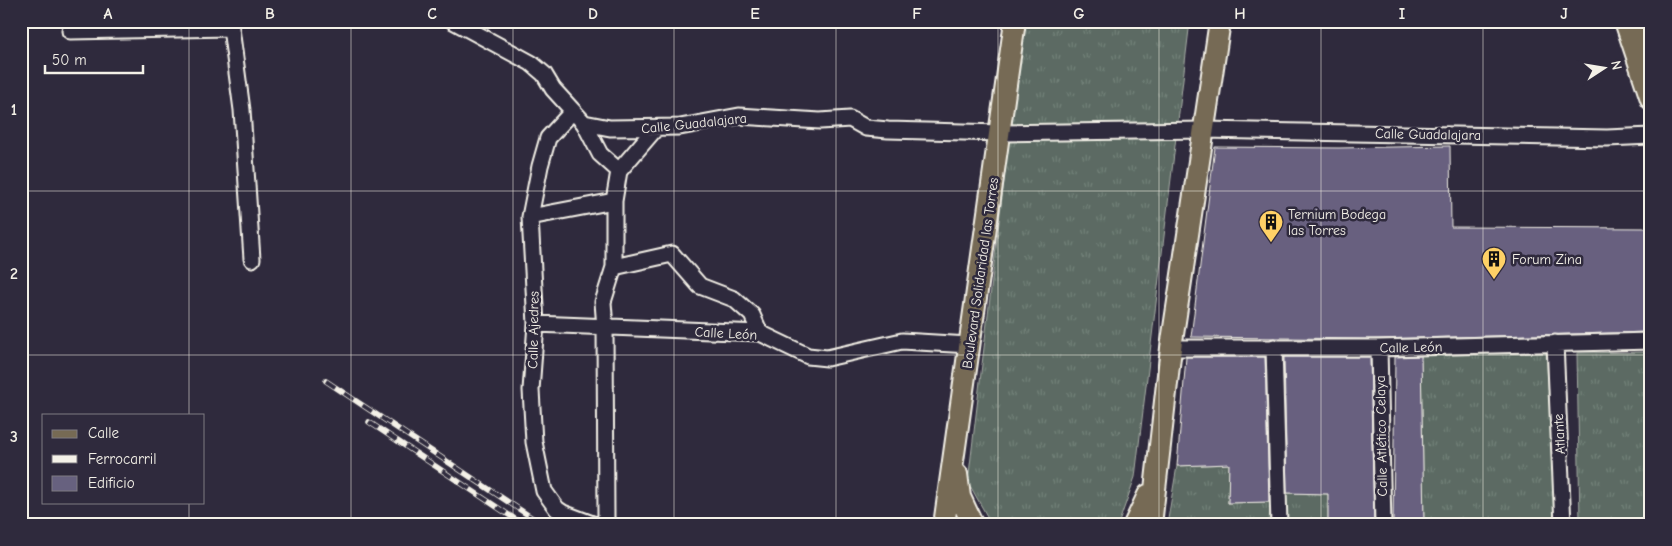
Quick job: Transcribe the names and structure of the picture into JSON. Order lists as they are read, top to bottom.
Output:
{
  "streets": {
    "main road": ["Boulevard Solidaridad las Torres"],
    "street": [
      "Calle Guadalajara",
      "Calle Ajedres",
      "Calle León",
      "Atlante",
      "Calle Atlético Celaya"
    ]
  },
  "crossings": [
    ["Calle Guadalajara", "Boulevard Solidaridad las Torres"],
    ["Boulevard Solidaridad las Torres", "Calle León"],
    ["Calle Ajedres", "Calle León"],
    ["Calle León", "Atlante"],
    ["Calle León", "Calle Atlético Celaya"]
  ],
  "places": {
    "building": ["Ternium Bodega las Torres", "Forum Zina"]
  },
  "legend": ["Calle", "Ferrocarril", "Edificio"],
  "scale_bar": "50 m",
  "north": "right",
  "grid": {
    "columns": [
      "A",
      "B",
      "C",
      "D",
      "E",
      "F",
      "G",
      "H",
      "I",
      "J"
    ],
    "rows": ["1", "2", "3"]
  }
}
